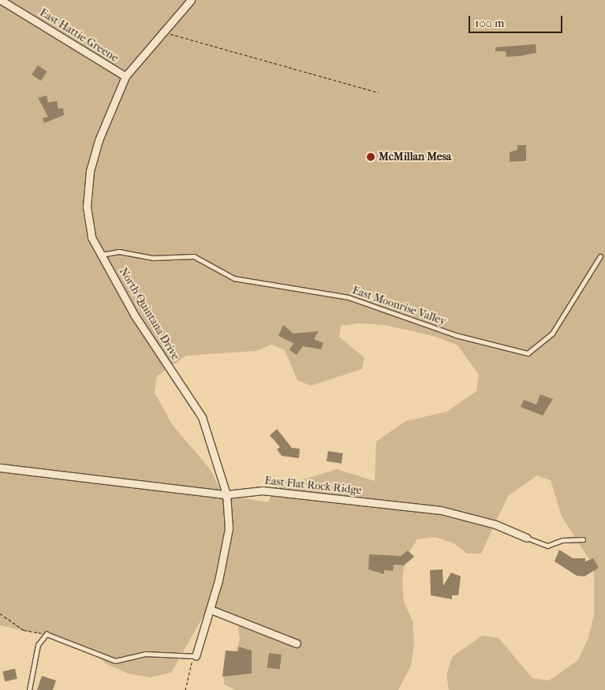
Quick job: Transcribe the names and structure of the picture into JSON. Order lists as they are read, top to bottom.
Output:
{
  "streets": {
    "street": ["East Hattie Greene", "North Quintana Drive", "East Flat Rock Ridge"],
    "lane": ["East Moonrise Valley"]
  },
  "crossings": [
    ["East Hattie Greene", "North Quintana Drive"],
    ["East Moonrise Valley", "North Quintana Drive"],
    ["North Quintana Drive", "East Flat Rock Ridge"]
  ],
  "places": ["McMillan Mesa"],
  "scale_bar": "100 m"
}
